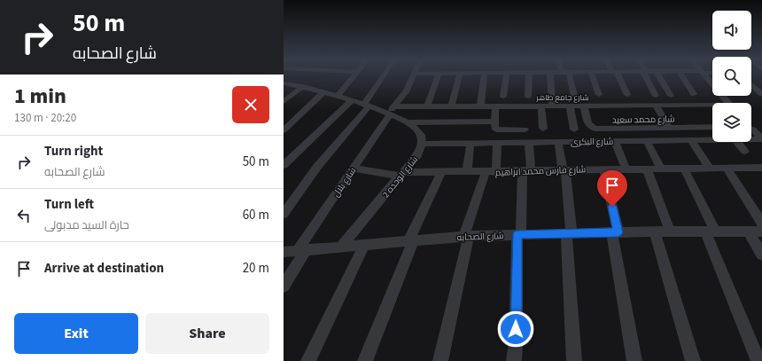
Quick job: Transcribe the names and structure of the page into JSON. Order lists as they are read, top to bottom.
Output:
{
  "streets": {
    "street": [
      "شارع جامع طاهر",
      "شارع محمد سعيد",
      "شارع البكرى",
      "شارع فارس محمد ابراهيم",
      "شارع الوحده 2",
      "شارع بلال",
      "شارع الصحابه"
    ]
  },
  "crossings": [
    ["شارع جامع طاهر", "شارع محمد سعيد"],
    ["شارع جامع طاهر", "شارع بلال"],
    ["شارع البكرى", "شارع الوحده 2"],
    ["شارع فارس محمد ابراهيم", "شارع الوحده 2"],
    ["شارع فارس محمد ابراهيم", "شارع بلال"],
    ["شارع الوحده 2", "شارع الصحابه"],
    ["شارع بلال", "شارع الصحابه"]
  ],
  "page": {
    "turn": ["50 m", "شارع الصحابه"],
    "heading": ["1 min", "130 m · 20:20"],
    "list": [
      {
        "name": "Turn right",
        "note": "شارع الصحابه",
        "value": "50 m"
      },
      {
        "name": "Turn left",
        "note": "حارة السيد مدبولى",
        "value": "60 m"
      },
      {
        "name": "Arrive at destination",
        "value": "20 m"
      }
    ],
    "buttons": ["Exit", "Share"]
  }
}
